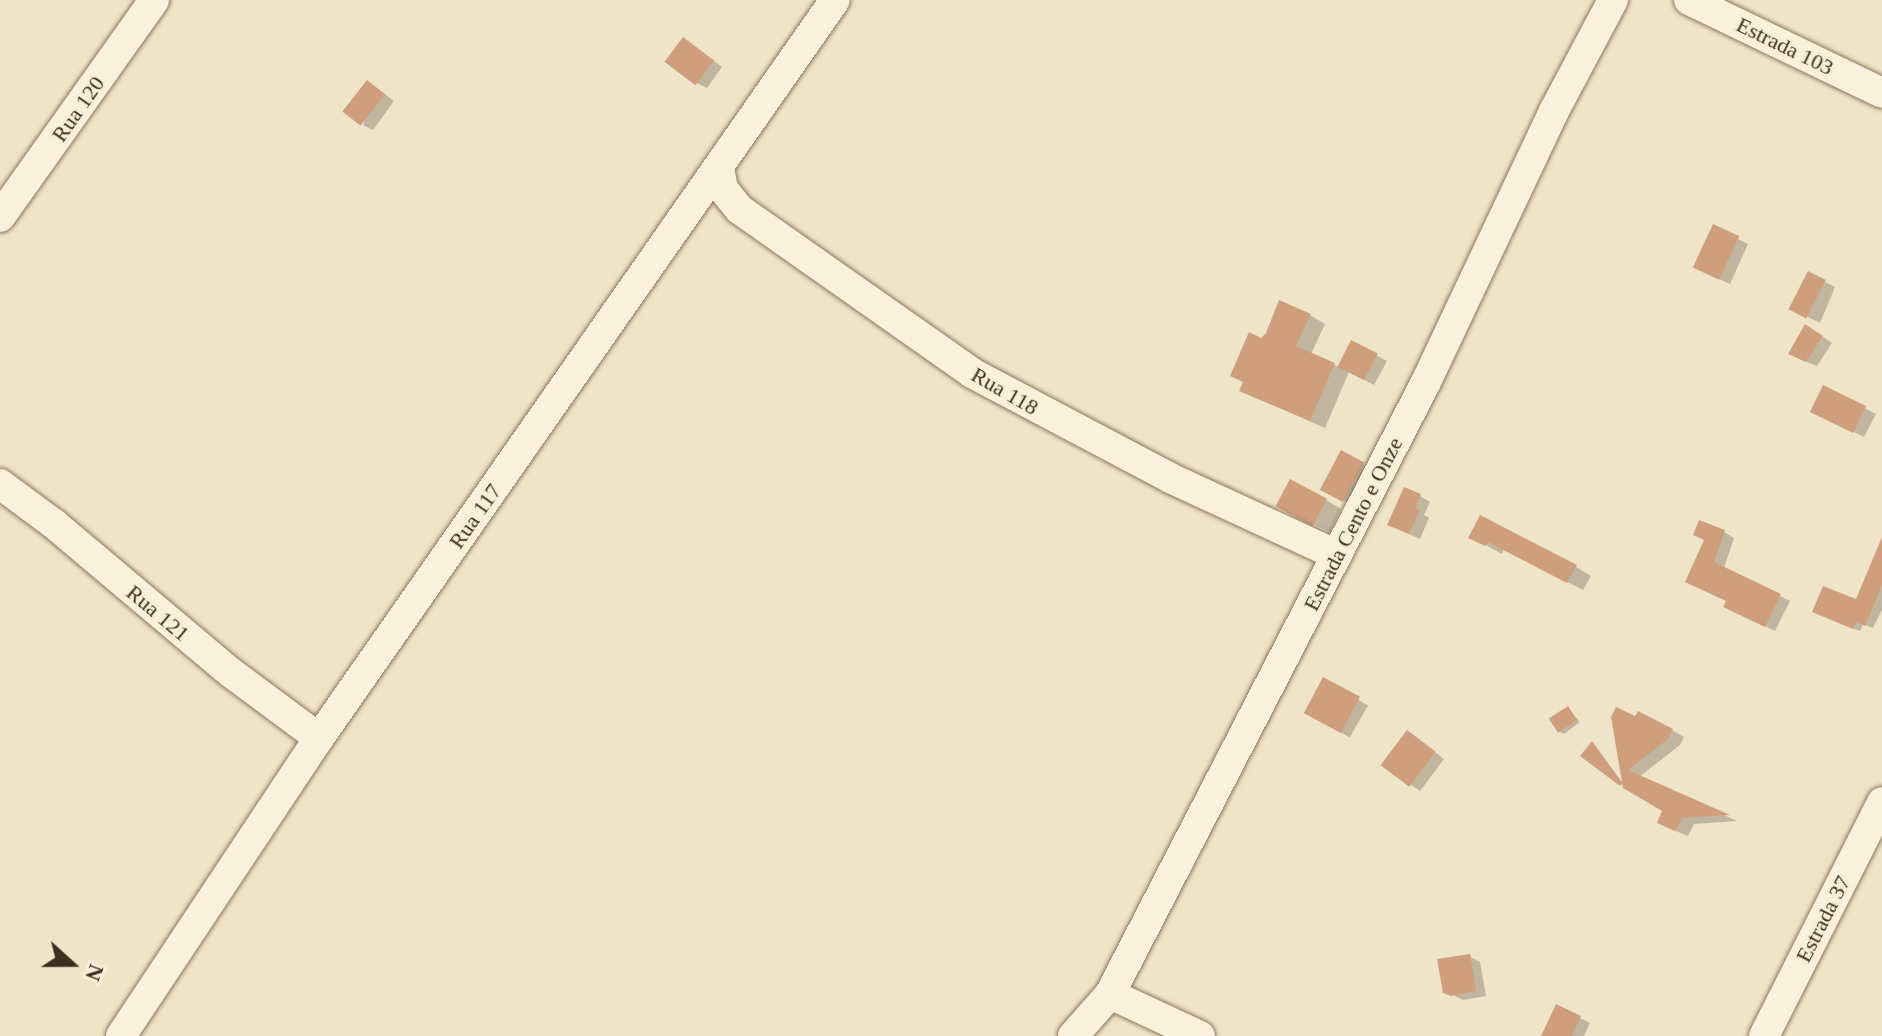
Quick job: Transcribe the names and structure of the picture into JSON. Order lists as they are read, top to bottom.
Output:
{
  "streets": {
    "street": [
      "Estrada 103",
      "Rua 120",
      "Rua 118",
      "Rua 117",
      "Estrada Cento e Onze",
      "Rua 121",
      "Estrada 37"
    ]
  },
  "crossings": [
    ["Rua 118", "Rua 117"],
    ["Rua 118", "Estrada Cento e Onze"],
    ["Rua 117", "Rua 121"]
  ],
  "north": "right"
}
